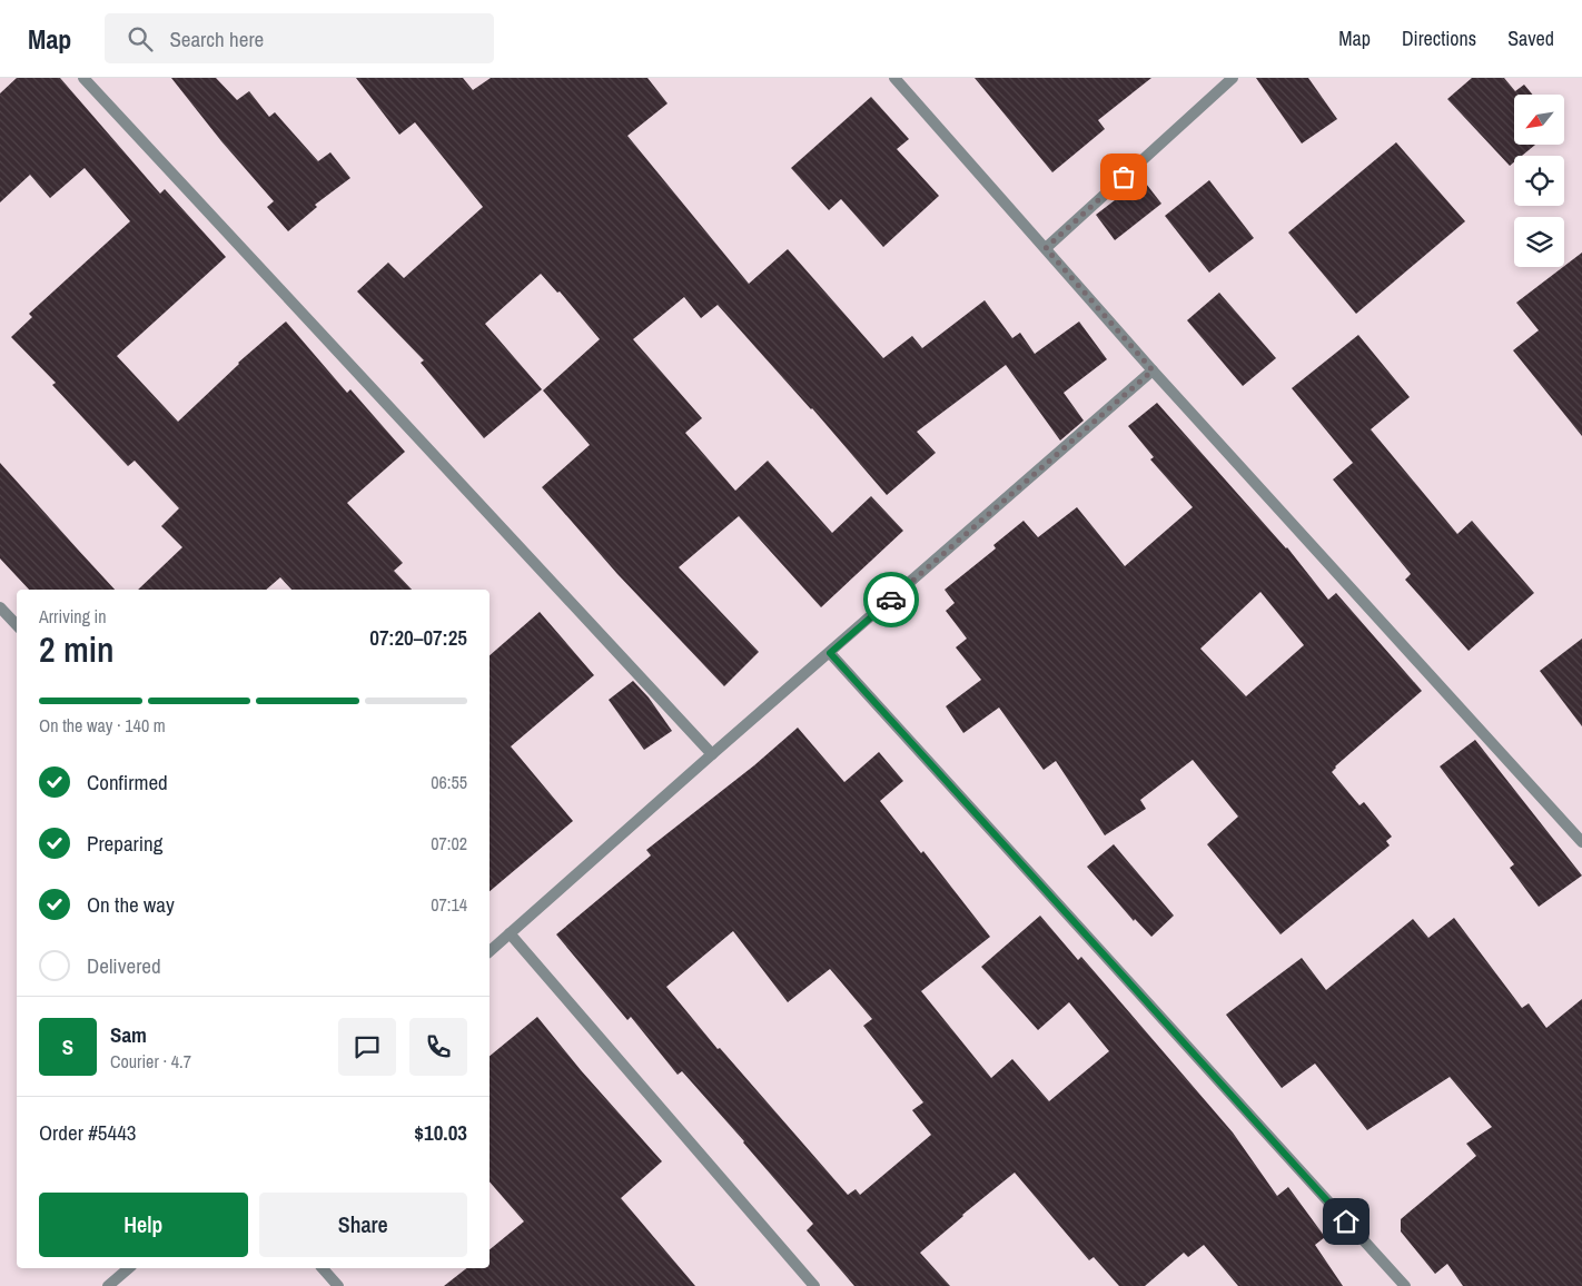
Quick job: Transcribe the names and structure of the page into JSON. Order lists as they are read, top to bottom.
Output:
{
  "north": "bottom left",
  "page": {
    "header": "Map",
    "search": "Search here",
    "nav": ["Map", "Directions", "Saved"],
    "heading": ["2 min", "Arriving in", "07:20–07:25"],
    "panel": [
      "Sam",
      "Courier · 4.7",
      "Order #5443",
      "$10.03"
    ],
    "bar": "On the way · 140 m",
    "list": [
      ["Confirmed", "06:55"],
      ["Preparing", "07:02"],
      ["On the way", "07:14"],
      "Delivered"
    ],
    "round": "S",
    "buttons": ["Help", "Share"]
  }
}
